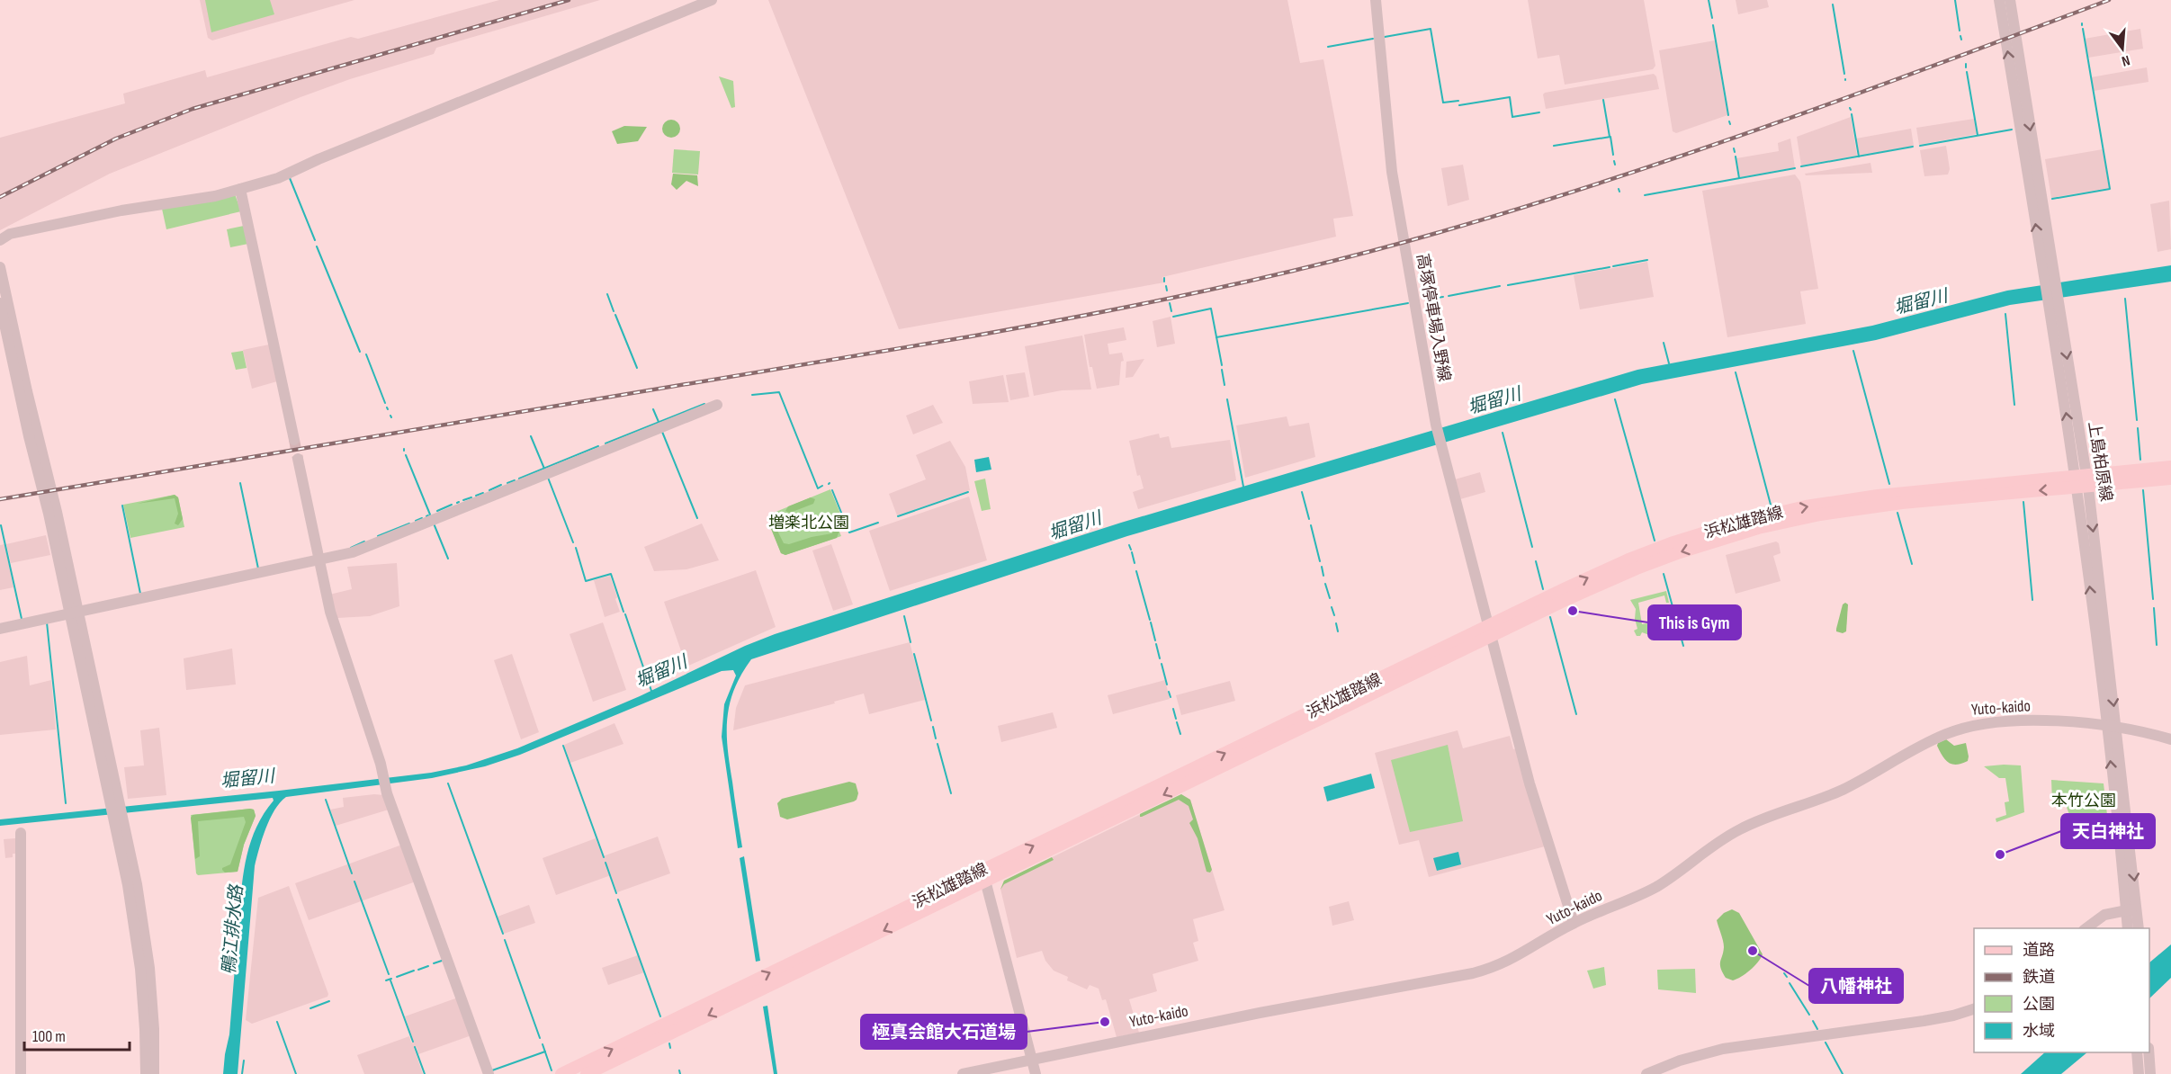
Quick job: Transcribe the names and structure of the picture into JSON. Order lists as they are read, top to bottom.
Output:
{
  "streets": {
    "main road": ["浜松雄踏線"],
    "street": ["高塚停車場入野線", "上島柏原線", "Yuto-kaido"]
  },
  "crossings": [
    ["高塚停車場入野線", "浜松雄踏線"],
    ["高塚停車場入野線", "Yuto-kaido"],
    ["上島柏原線", "浜松雄踏線"],
    ["上島柏原線", "Yuto-kaido"]
  ],
  "water": ["堀留川", "鴨江排水路"],
  "parks": ["増楽北公園", "本竹公園"],
  "places": [
    "This is Gym",
    "天白神社",
    "八幡神社",
    "極真会館大石道場"
  ],
  "legend": [
    "道路",
    "鉄道",
    "公園",
    "水域"
  ],
  "scale_bar": "100 m",
  "north": "bottom"
}
